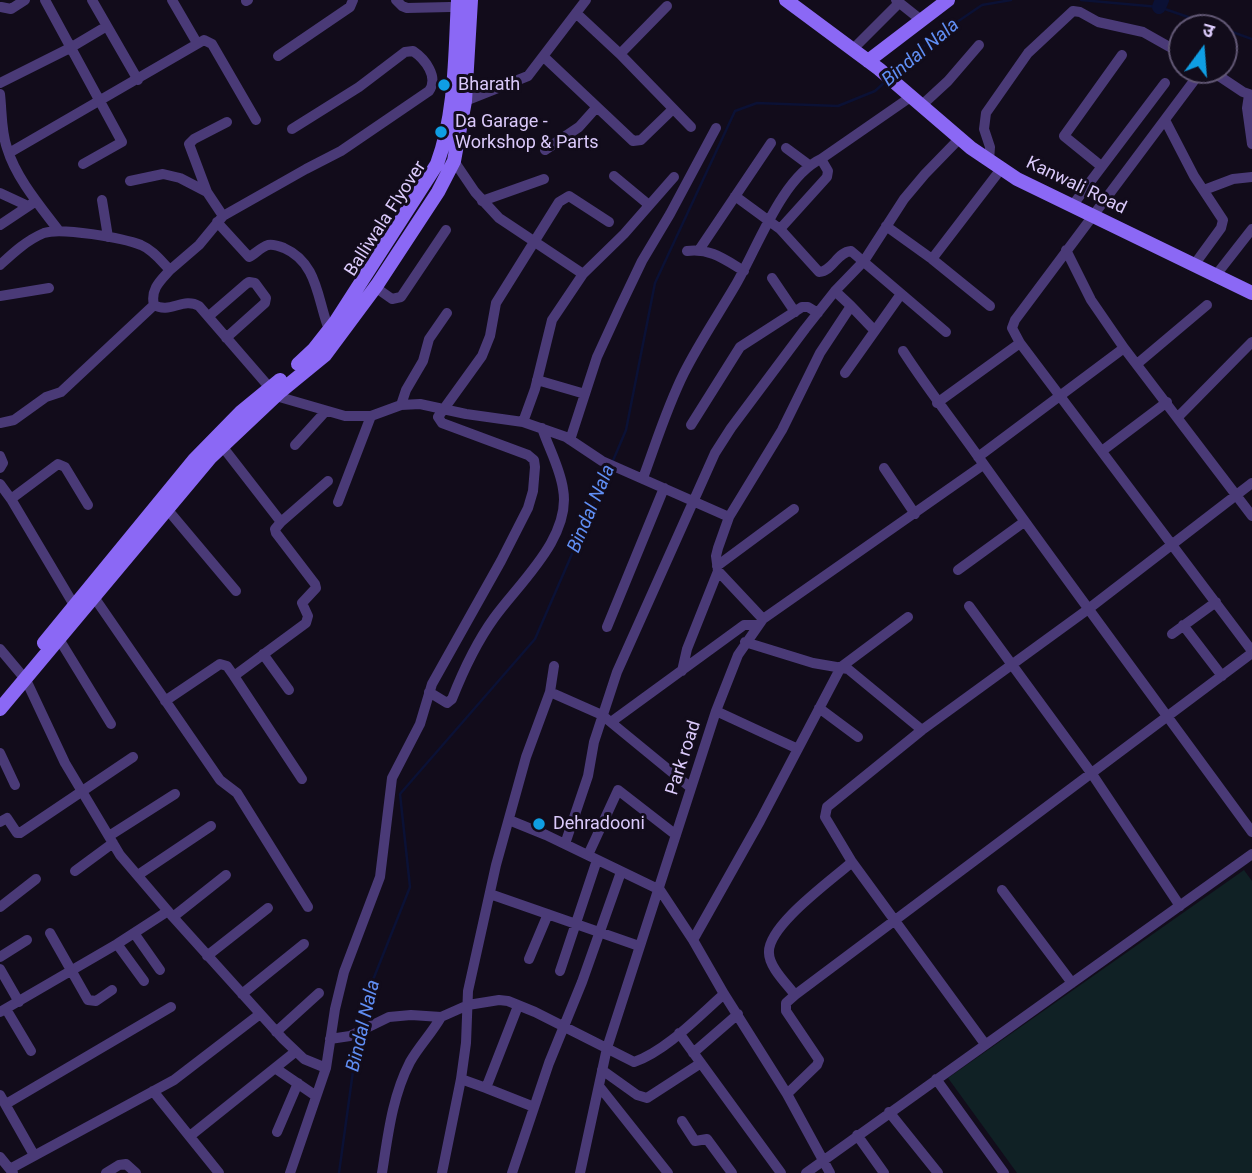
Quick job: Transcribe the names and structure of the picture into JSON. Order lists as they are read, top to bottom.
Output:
{
  "streets": {
    "street": ["Kanwali Road", "Balliwala Flyover", "Park road"]
  },
  "water": ["Bindal Nala"],
  "places": ["Bharath", "Da Garage - Workshop & Parts", "Dehradooni"],
  "north": "top"
}
